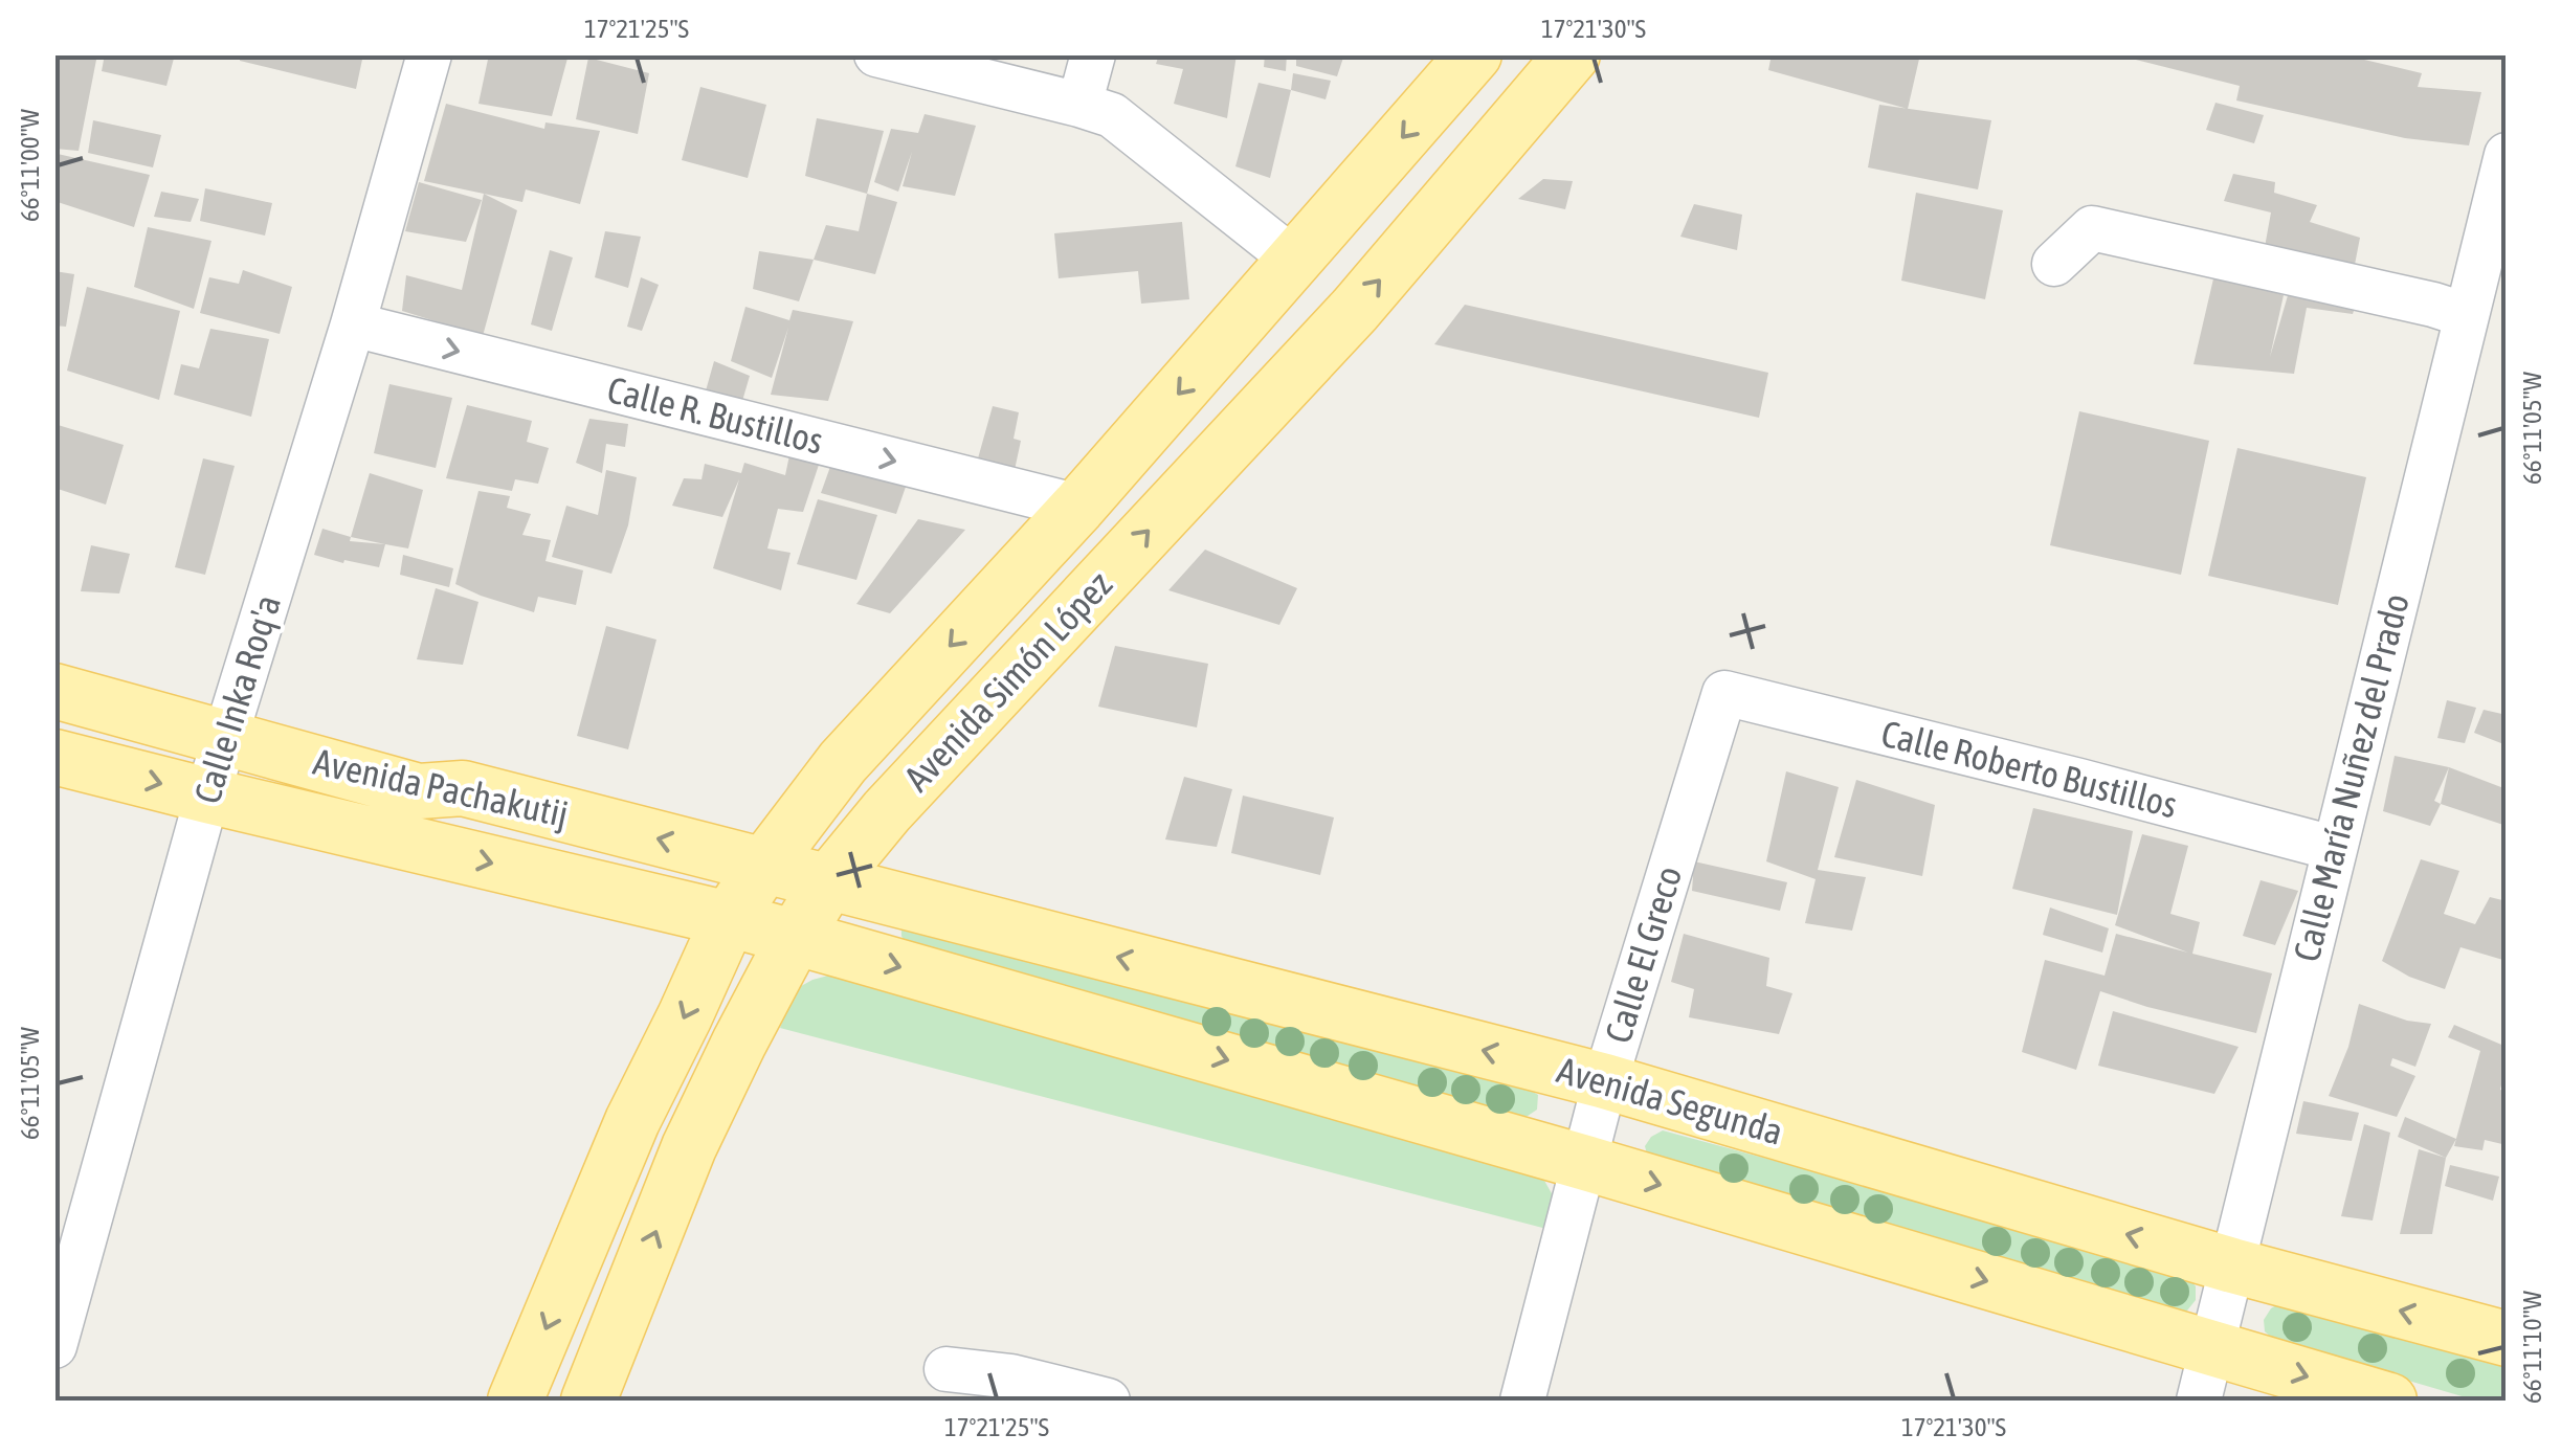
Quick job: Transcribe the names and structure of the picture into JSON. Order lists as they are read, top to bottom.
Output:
{
  "streets": {
    "main road": ["Avenida Simón López", "Avenida Pachakutij", "Avenida Segunda"],
    "street": [
      "Calle R. Bustillos",
      "Calle Inka Roq'a",
      "Calle Roberto Bustillos",
      "Calle María Nuñez del Prado",
      "Calle El Greco"
    ]
  },
  "crossings": [
    ["Calle R. Bustillos", "Avenida Simón López"],
    ["Calle R. Bustillos", "Calle Inka Roq'a"],
    ["Avenida Simón López", "Avenida Pachakutij"],
    ["Avenida Simón López", "Avenida Segunda"],
    ["Calle Inka Roq'a", "Avenida Pachakutij"],
    ["Calle Roberto Bustillos", "Calle María Nuñez del Prado"],
    ["Calle Roberto Bustillos", "Calle El Greco"],
    ["Calle María Nuñez del Prado", "Avenida Segunda"],
    ["Avenida Pachakutij", "Avenida Segunda"],
    ["Calle El Greco", "Avenida Segunda"]
  ],
  "coordinates": [
    "17°21'25\"S",
    "17°21'30\"S",
    "66°11'00\"W",
    "66°11'05\"W",
    "66°11'10\"W"
  ]
}
